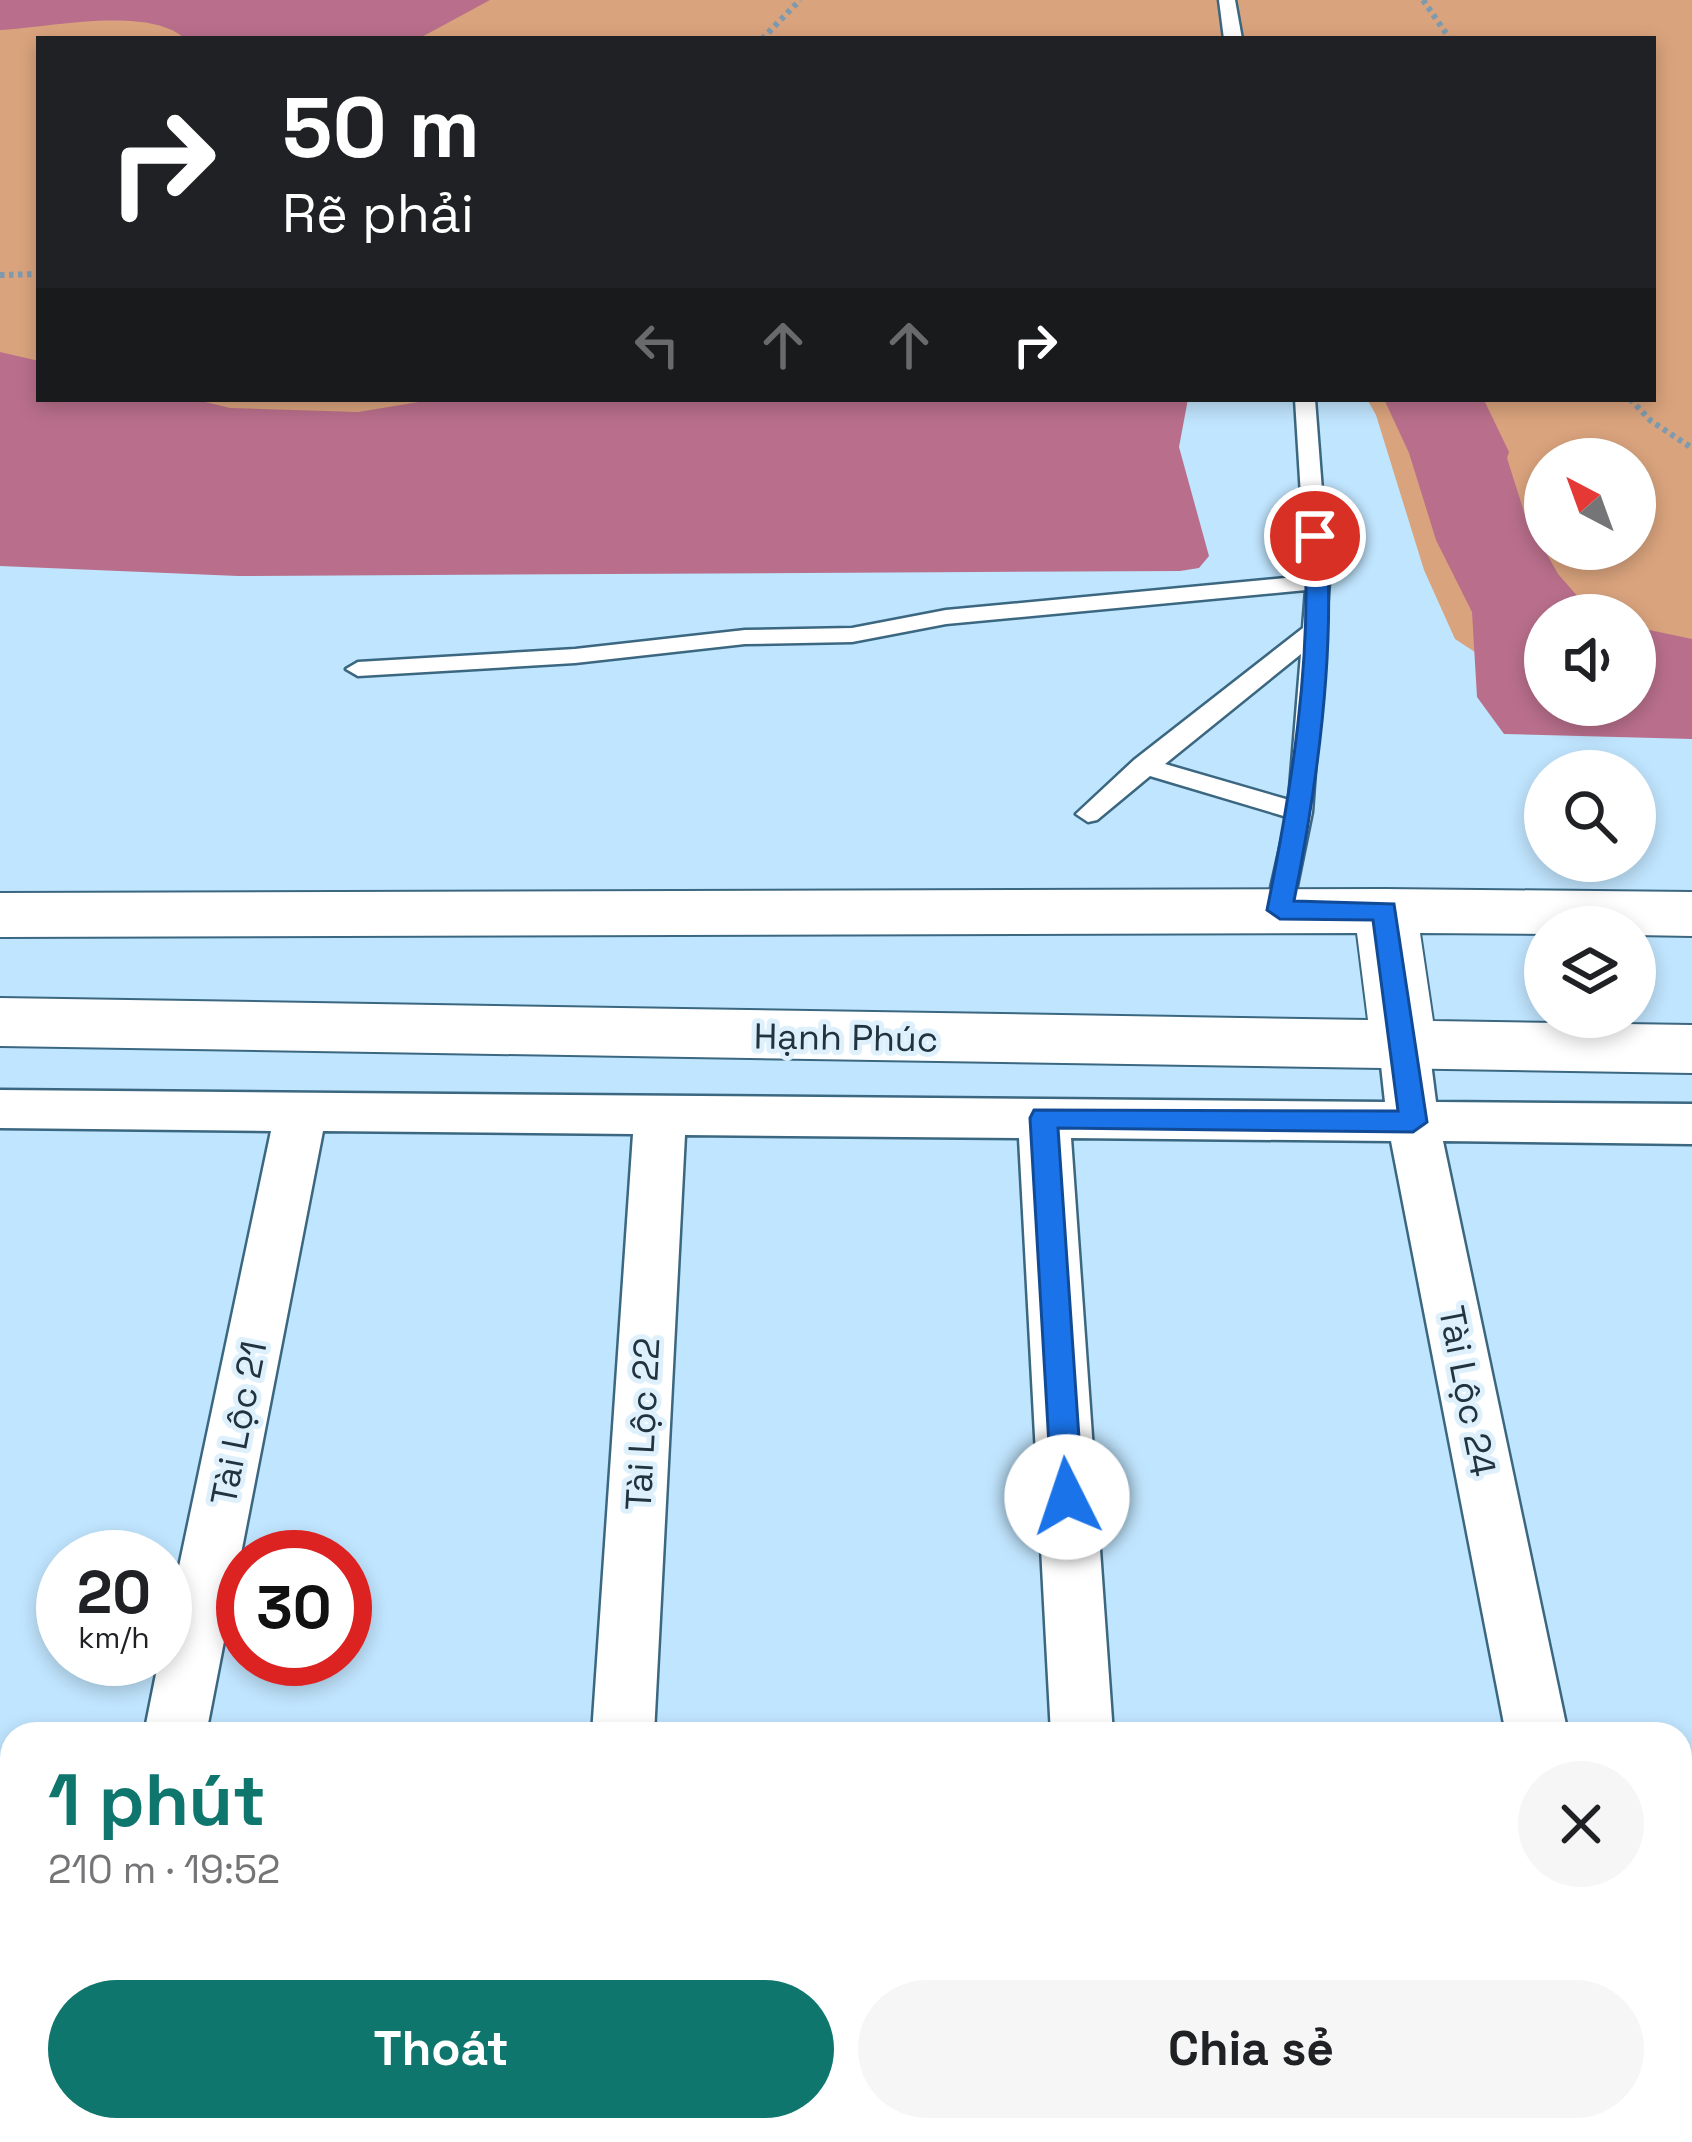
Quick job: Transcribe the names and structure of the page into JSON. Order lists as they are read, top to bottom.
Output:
{
  "streets": {
    "street": [
      "Hạnh Phúc",
      "Tài Lộc 24",
      "Tài Lộc 21",
      "Tài Lộc 22"
    ]
  },
  "crossings": [
    ["Hạnh Phúc", "Tài Lộc 24"]
  ],
  "north": "top left",
  "page": {
    "turn": ["50 m", "Rẽ phải"],
    "speed": "20 km/h",
    "limit": "30",
    "heading": ["1 phút", "210 m · 19:52"],
    "buttons": ["Thoát", "Chia sẻ"]
  }
}
